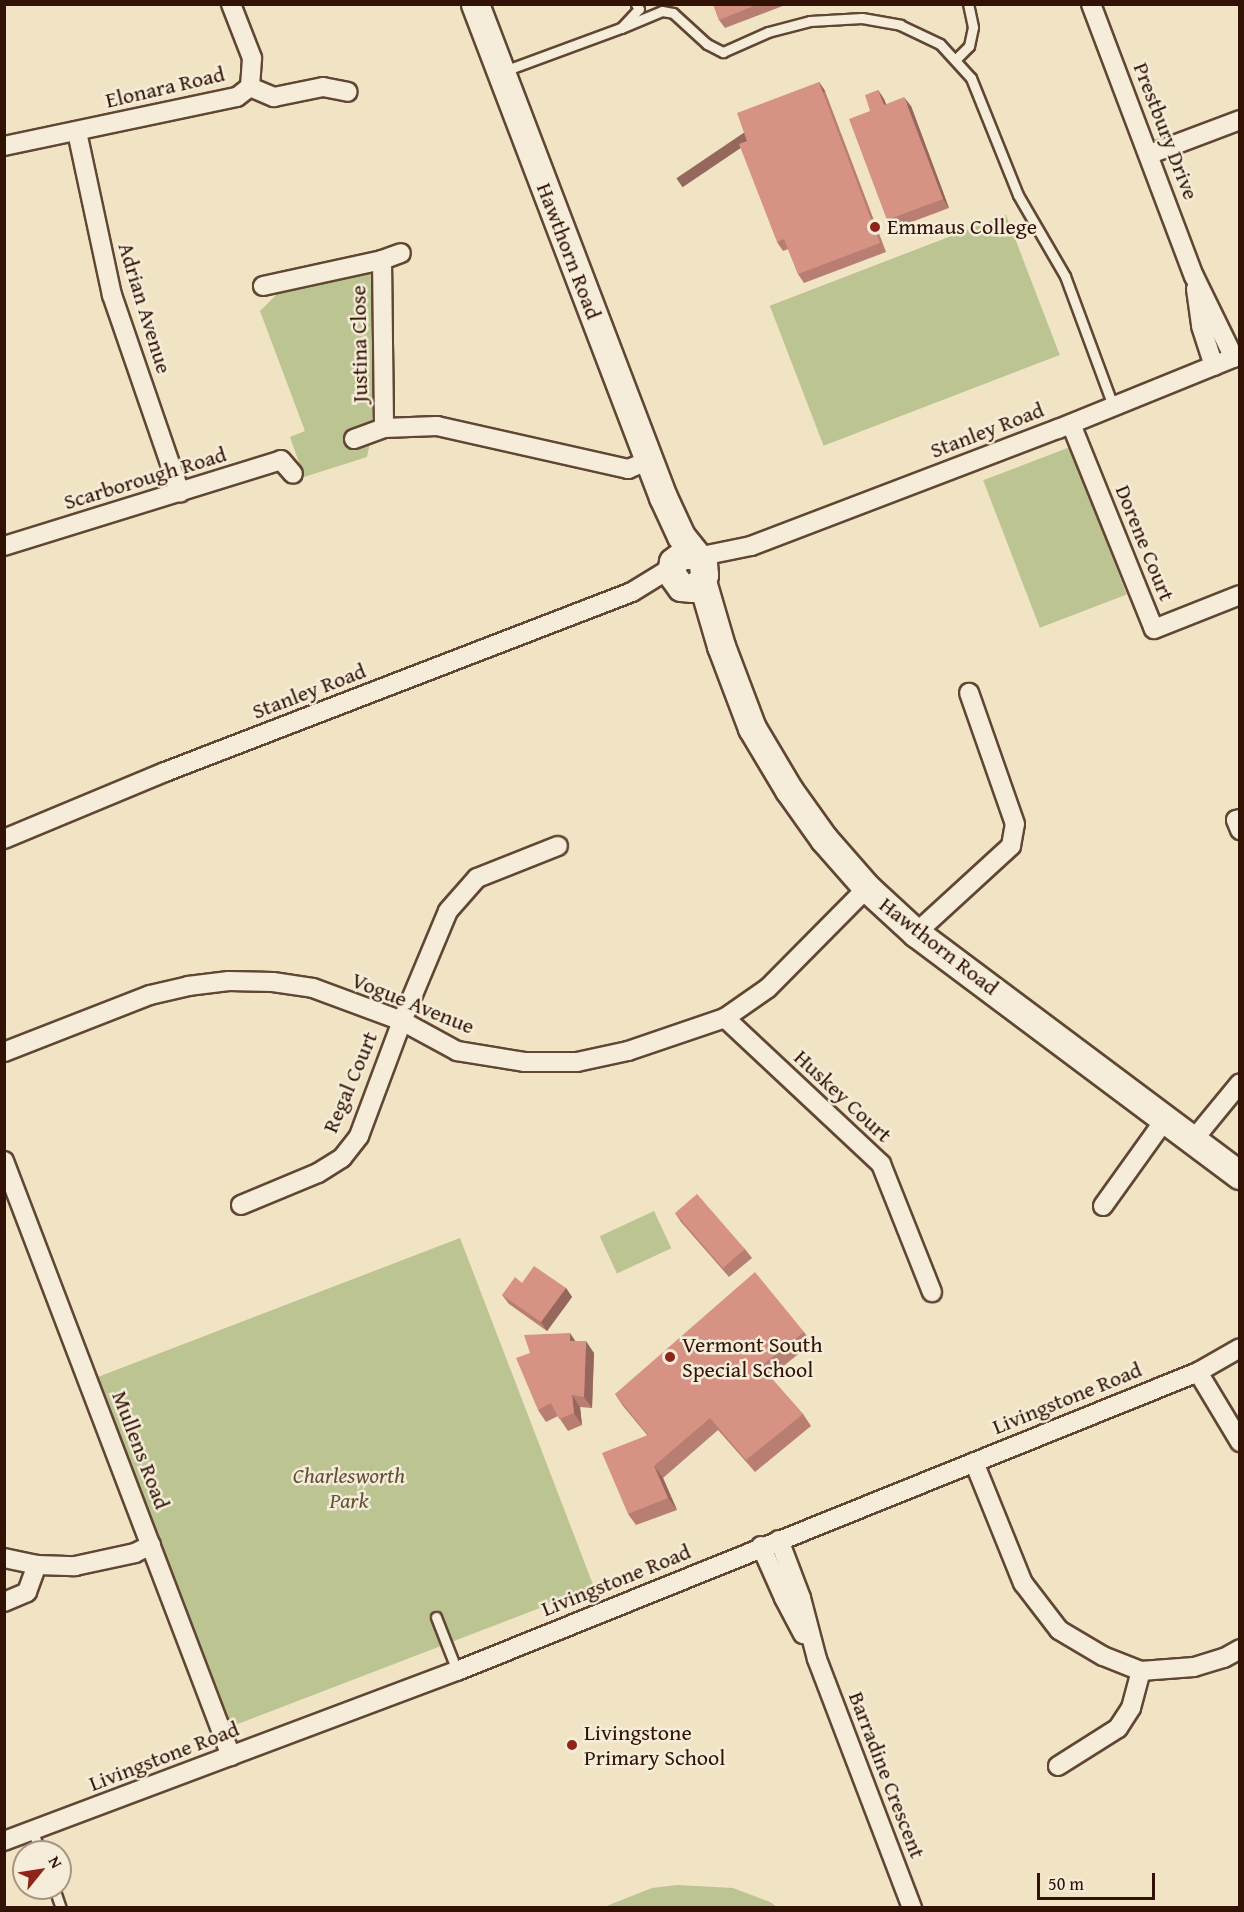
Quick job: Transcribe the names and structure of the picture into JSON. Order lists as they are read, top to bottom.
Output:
{
  "streets": {
    "main road": ["Hawthorn Road"],
    "street": [
      "Elonara Road",
      "Prestbury Drive",
      "Adrian Avenue",
      "Justina Close",
      "Stanley Road",
      "Scarborough Road",
      "Dorene Court",
      "Vogue Avenue",
      "Regal Court",
      "Huskey Court",
      "Livingstone Road",
      "Mullens Road",
      "Barradine Crescent"
    ]
  },
  "crossings": [
    ["Elonara Road", "Adrian Avenue"],
    ["Prestbury Drive", "Stanley Road"],
    ["Hawthorn Road", "Stanley Road"],
    ["Hawthorn Road", "Vogue Avenue"],
    ["Adrian Avenue", "Scarborough Road"],
    ["Stanley Road", "Dorene Court"],
    ["Vogue Avenue", "Regal Court"],
    ["Vogue Avenue", "Huskey Court"],
    ["Livingstone Road", "Mullens Road"],
    ["Livingstone Road", "Barradine Crescent"]
  ],
  "parks": ["Charlesworth Park"],
  "places": ["Emmaus College", "Vermont South Special School", "Livingstone Primary School"],
  "scale_bar": "50 m",
  "north": "top right"
}
